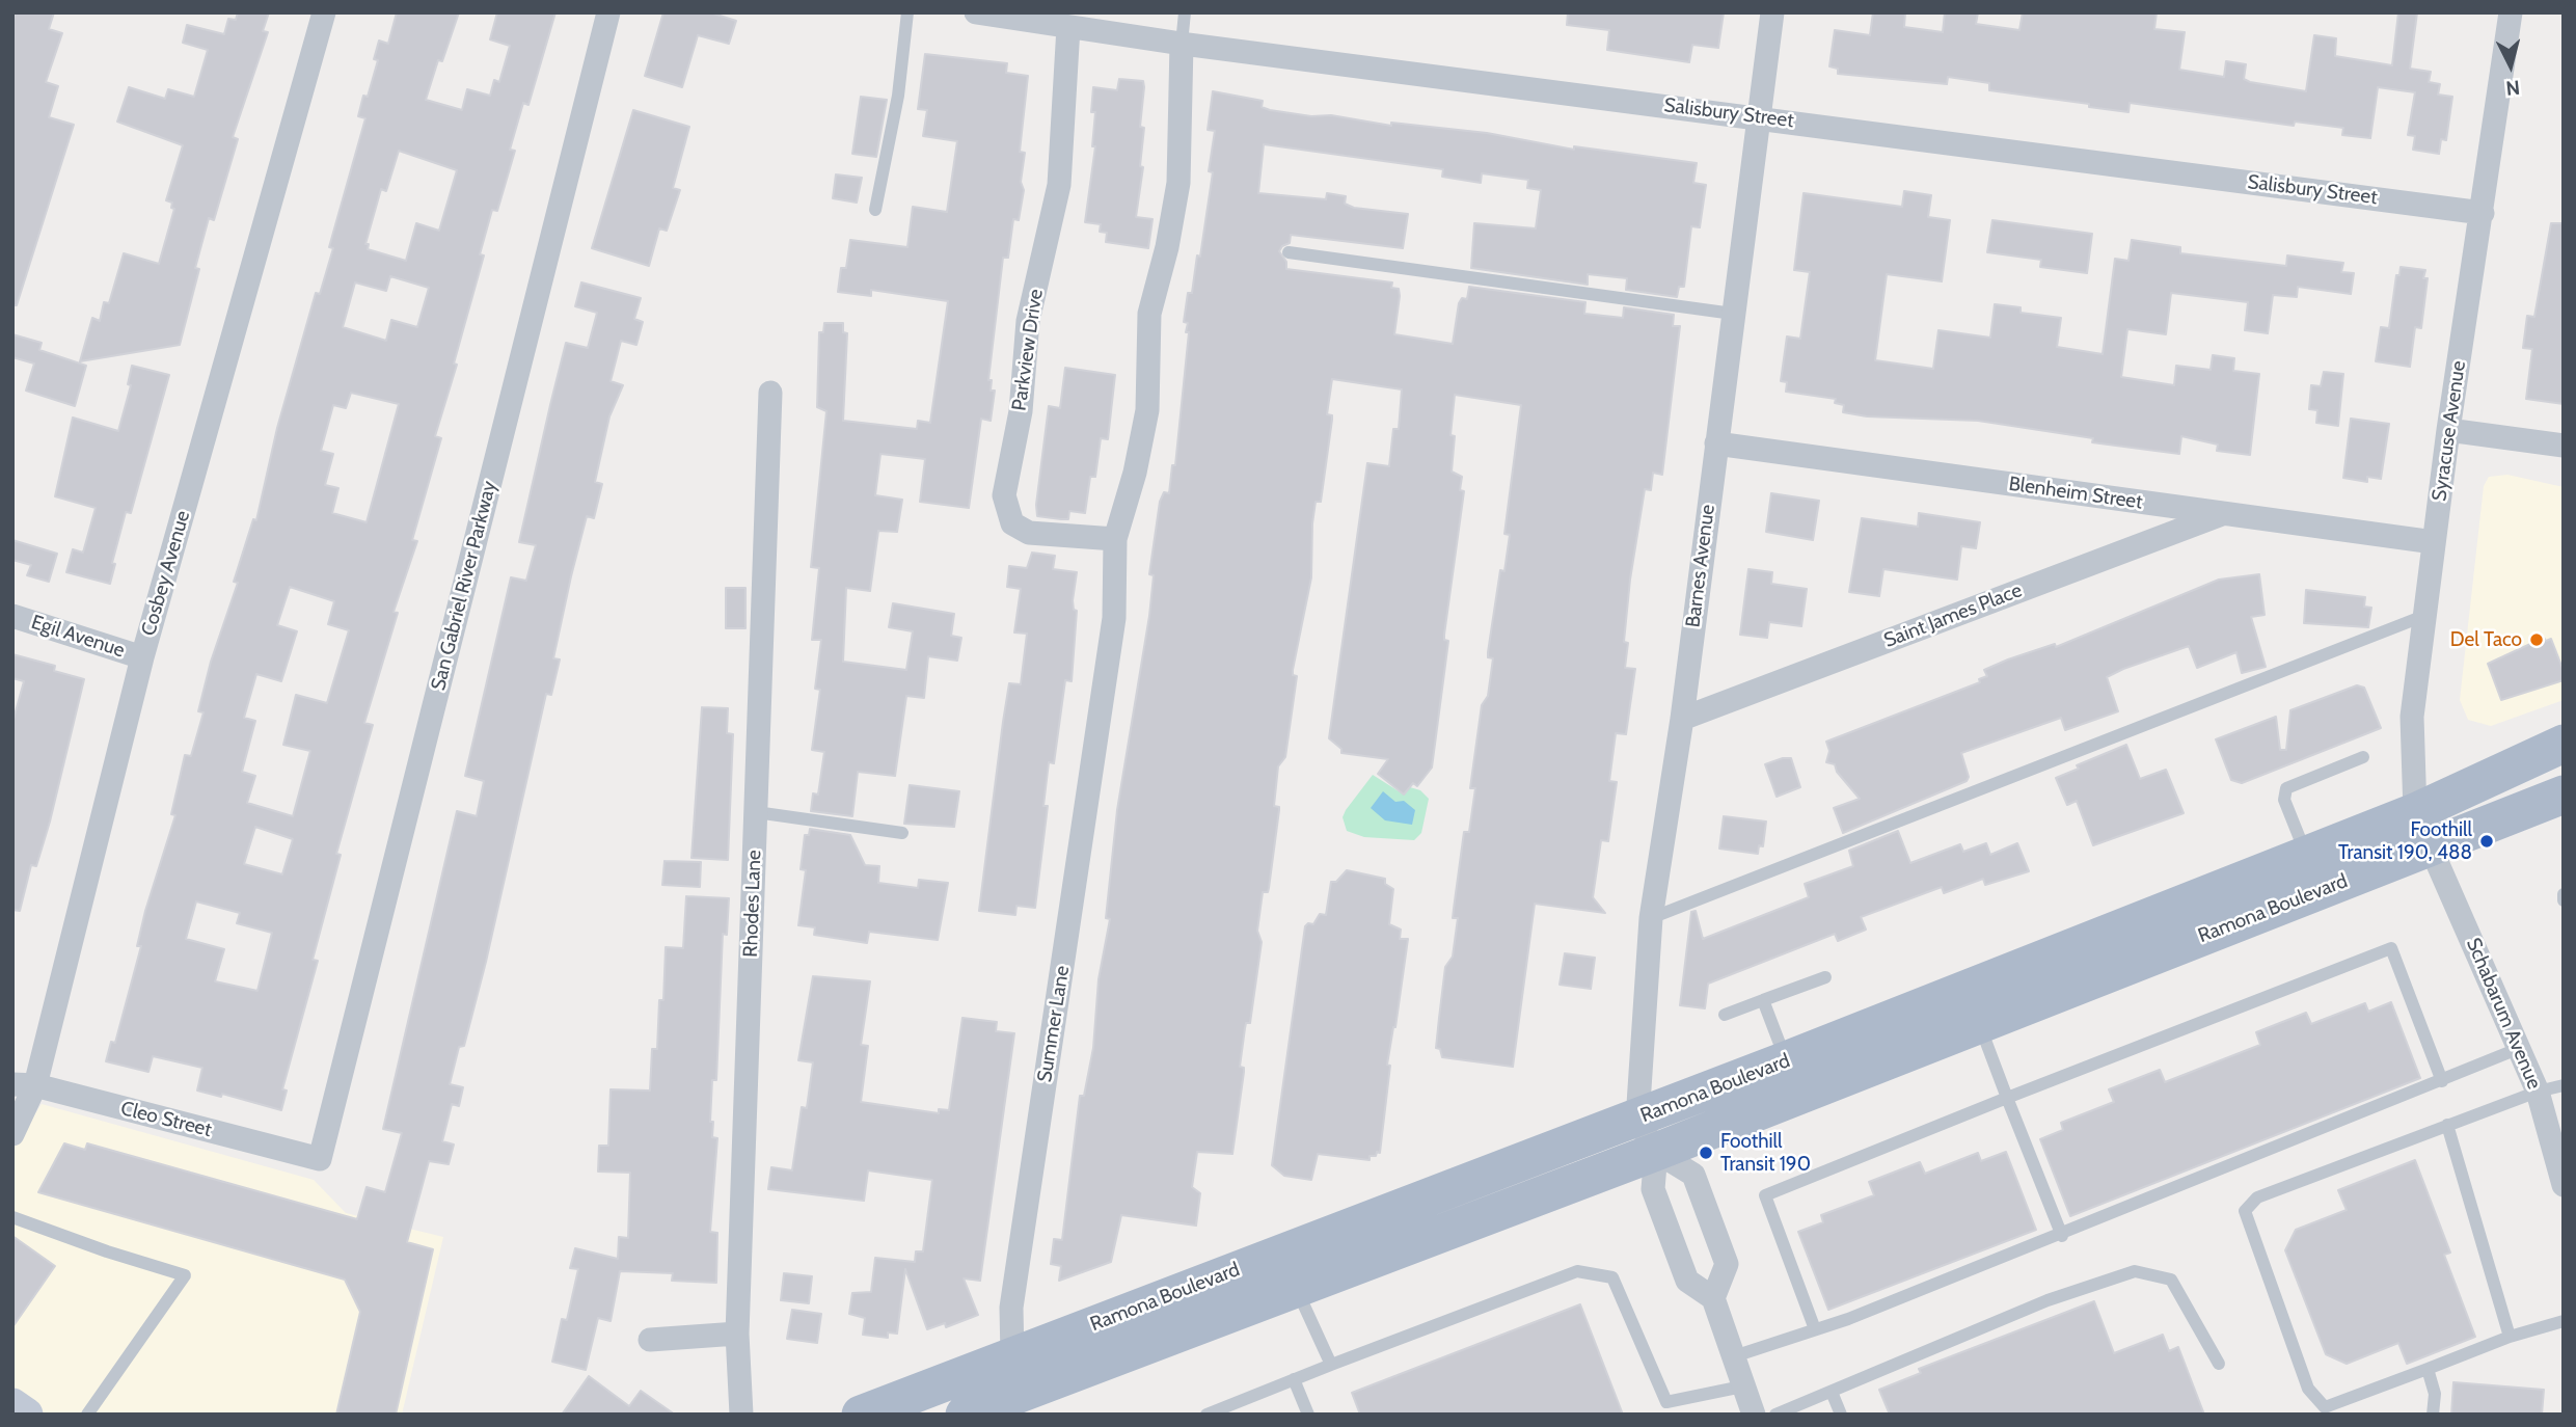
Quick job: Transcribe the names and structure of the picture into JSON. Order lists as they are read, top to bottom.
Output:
{
  "streets": {
    "main road": ["Ramona Boulevard"],
    "street": [
      "Salisbury Street",
      "Parkview Drive",
      "Syracuse Avenue",
      "Blenheim Street",
      "Barnes Avenue",
      "Cosbey Avenue",
      "San Gabriel River Parkway",
      "Saint James Place",
      "Egil Avenue",
      "Rhodes Lane",
      "Schabarum Avenue",
      "Summer Lane",
      "Cleo Street"
    ]
  },
  "crossings": [
    ["Salisbury Street", "Parkview Drive"],
    ["Salisbury Street", "Syracuse Avenue"],
    ["Salisbury Street", "Barnes Avenue"],
    ["Parkview Drive", "Summer Lane"],
    ["Syracuse Avenue", "Blenheim Street"],
    ["Syracuse Avenue", "Ramona Boulevard"],
    ["Syracuse Avenue", "Schabarum Avenue"],
    ["Blenheim Street", "Barnes Avenue"],
    ["Blenheim Street", "Saint James Place"],
    ["Barnes Avenue", "Saint James Place"],
    ["Barnes Avenue", "Ramona Boulevard"],
    ["Cosbey Avenue", "Egil Avenue"],
    ["Cosbey Avenue", "Cleo Street"],
    ["San Gabriel River Parkway", "Cleo Street"],
    ["Ramona Boulevard", "Schabarum Avenue"],
    ["Ramona Boulevard", "Summer Lane"]
  ],
  "places": ["Del Taco", "Foothill Transit 190, 488", "Foothill Transit 190"],
  "north": "bottom"
}
